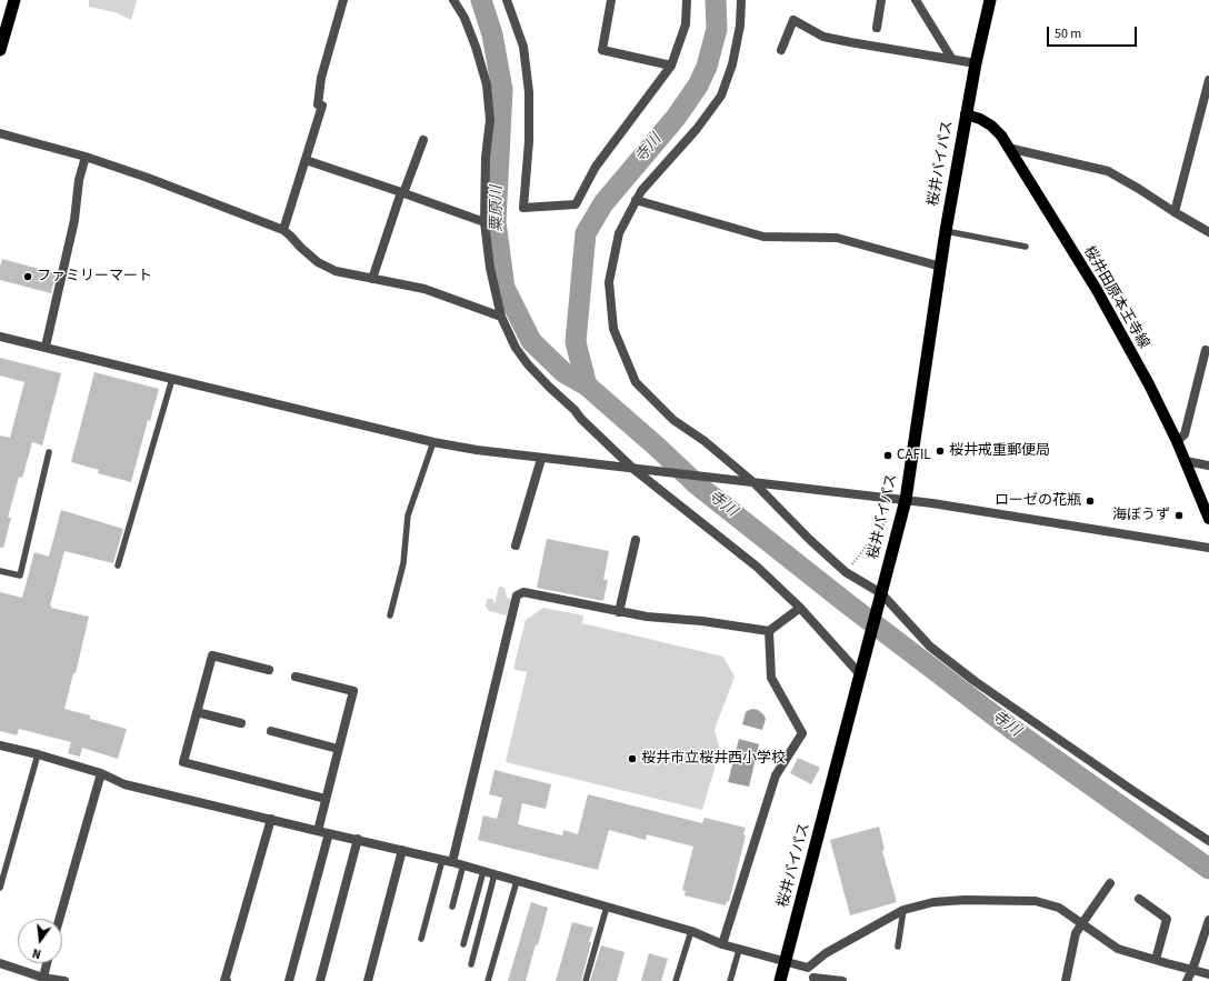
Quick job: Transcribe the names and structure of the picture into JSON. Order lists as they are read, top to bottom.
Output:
{
  "streets": {
    "highway": ["桜井バイパス"],
    "main road": ["桜井田原本王寺線"]
  },
  "crossings": [
    ["桜井バイパス", "桜井田原本王寺線"]
  ],
  "water": ["寺川", "粟原川"],
  "places": [
    "ファミリーマート",
    "桜井戒重郵便局",
    "CAFIL",
    "ローゼの花瓶",
    "海ぼうず",
    "桜井市立桜井西小学校"
  ],
  "scale_bar": "50 m",
  "north": "bottom"
}
